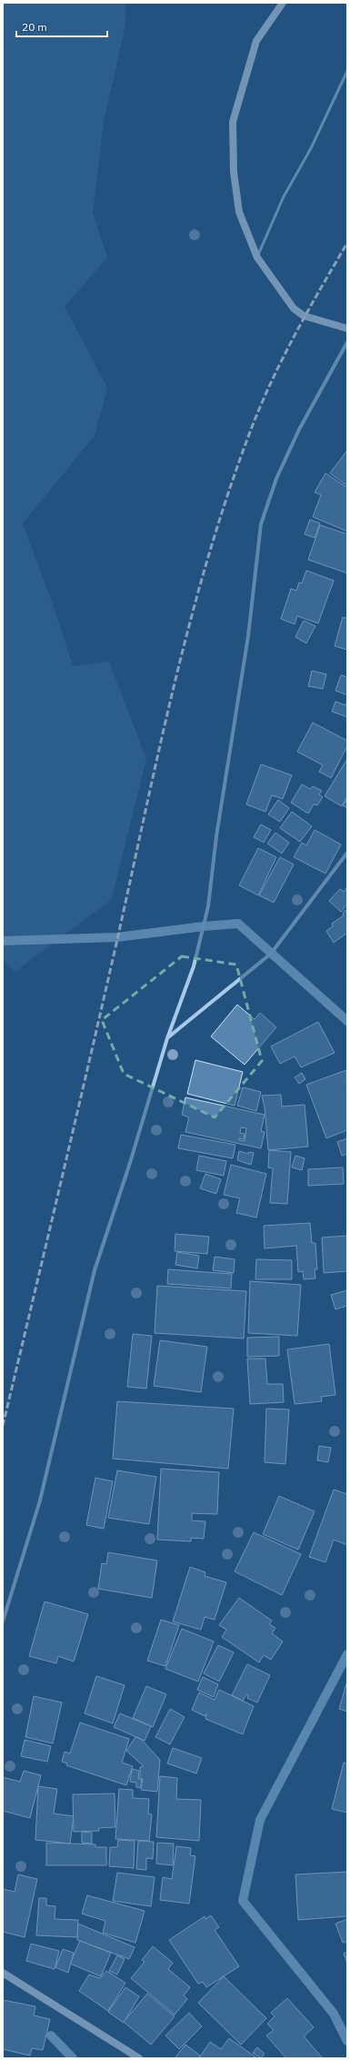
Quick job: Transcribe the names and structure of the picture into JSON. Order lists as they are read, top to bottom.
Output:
{
  "scale_bar": "20 m"
}
